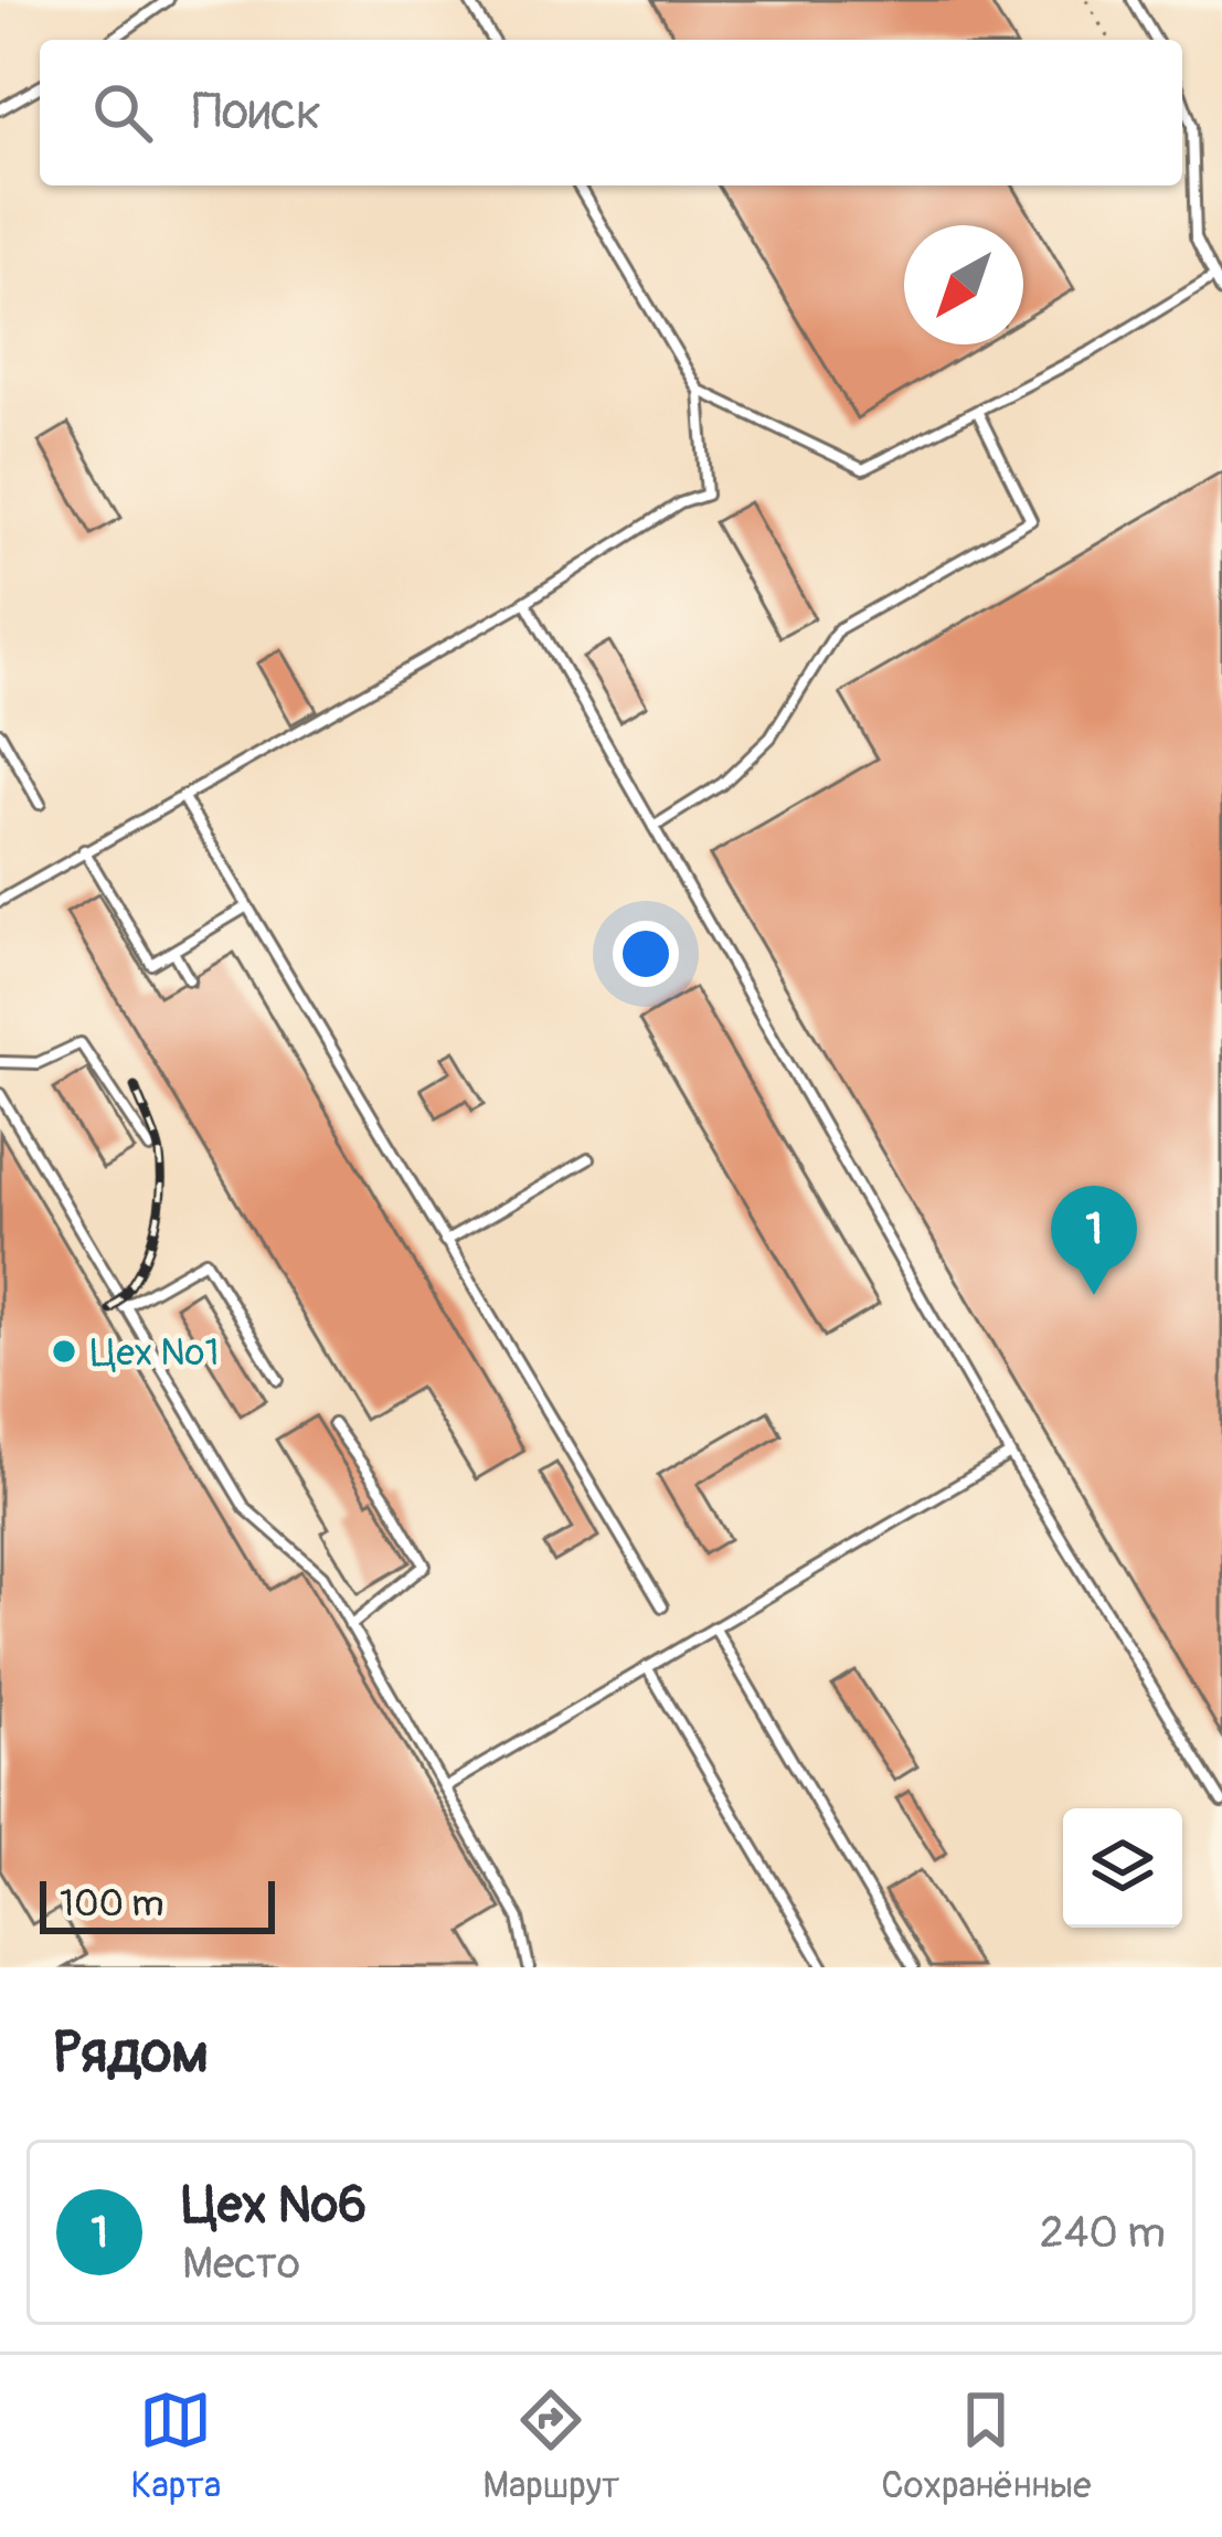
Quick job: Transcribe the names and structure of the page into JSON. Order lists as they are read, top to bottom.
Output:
{
  "places": ["Цех №1"],
  "scale_bar": "100 m",
  "north": "bottom left",
  "page": {
    "search": "Поиск",
    "pins": "1",
    "scale": "100 m",
    "heading": "Рядом",
    "list": [
      {
        "mark": "1",
        "name": "Цех №6",
        "note": "Место",
        "value": "240 m"
      }
    ],
    "nav": ["Карта", "Маршрут", "Сохранённые"]
  }
}
